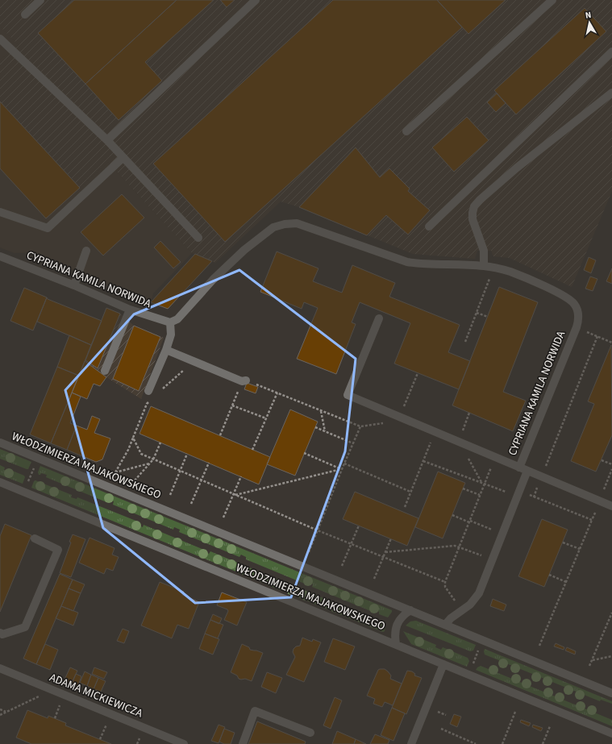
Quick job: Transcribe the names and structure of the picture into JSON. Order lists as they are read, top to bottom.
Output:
{
  "streets": {
    "street": ["CYPRIANA KAMILA NORWIDA", "WŁODZIMIERZA MAJAKOWSKIEGO", "ADAMA MICKIEWICZA"]
  },
  "crossings": [
    ["CYPRIANA KAMILA NORWIDA", "WŁODZIMIERZA MAJAKOWSKIEGO"]
  ],
  "north": "top"
}
